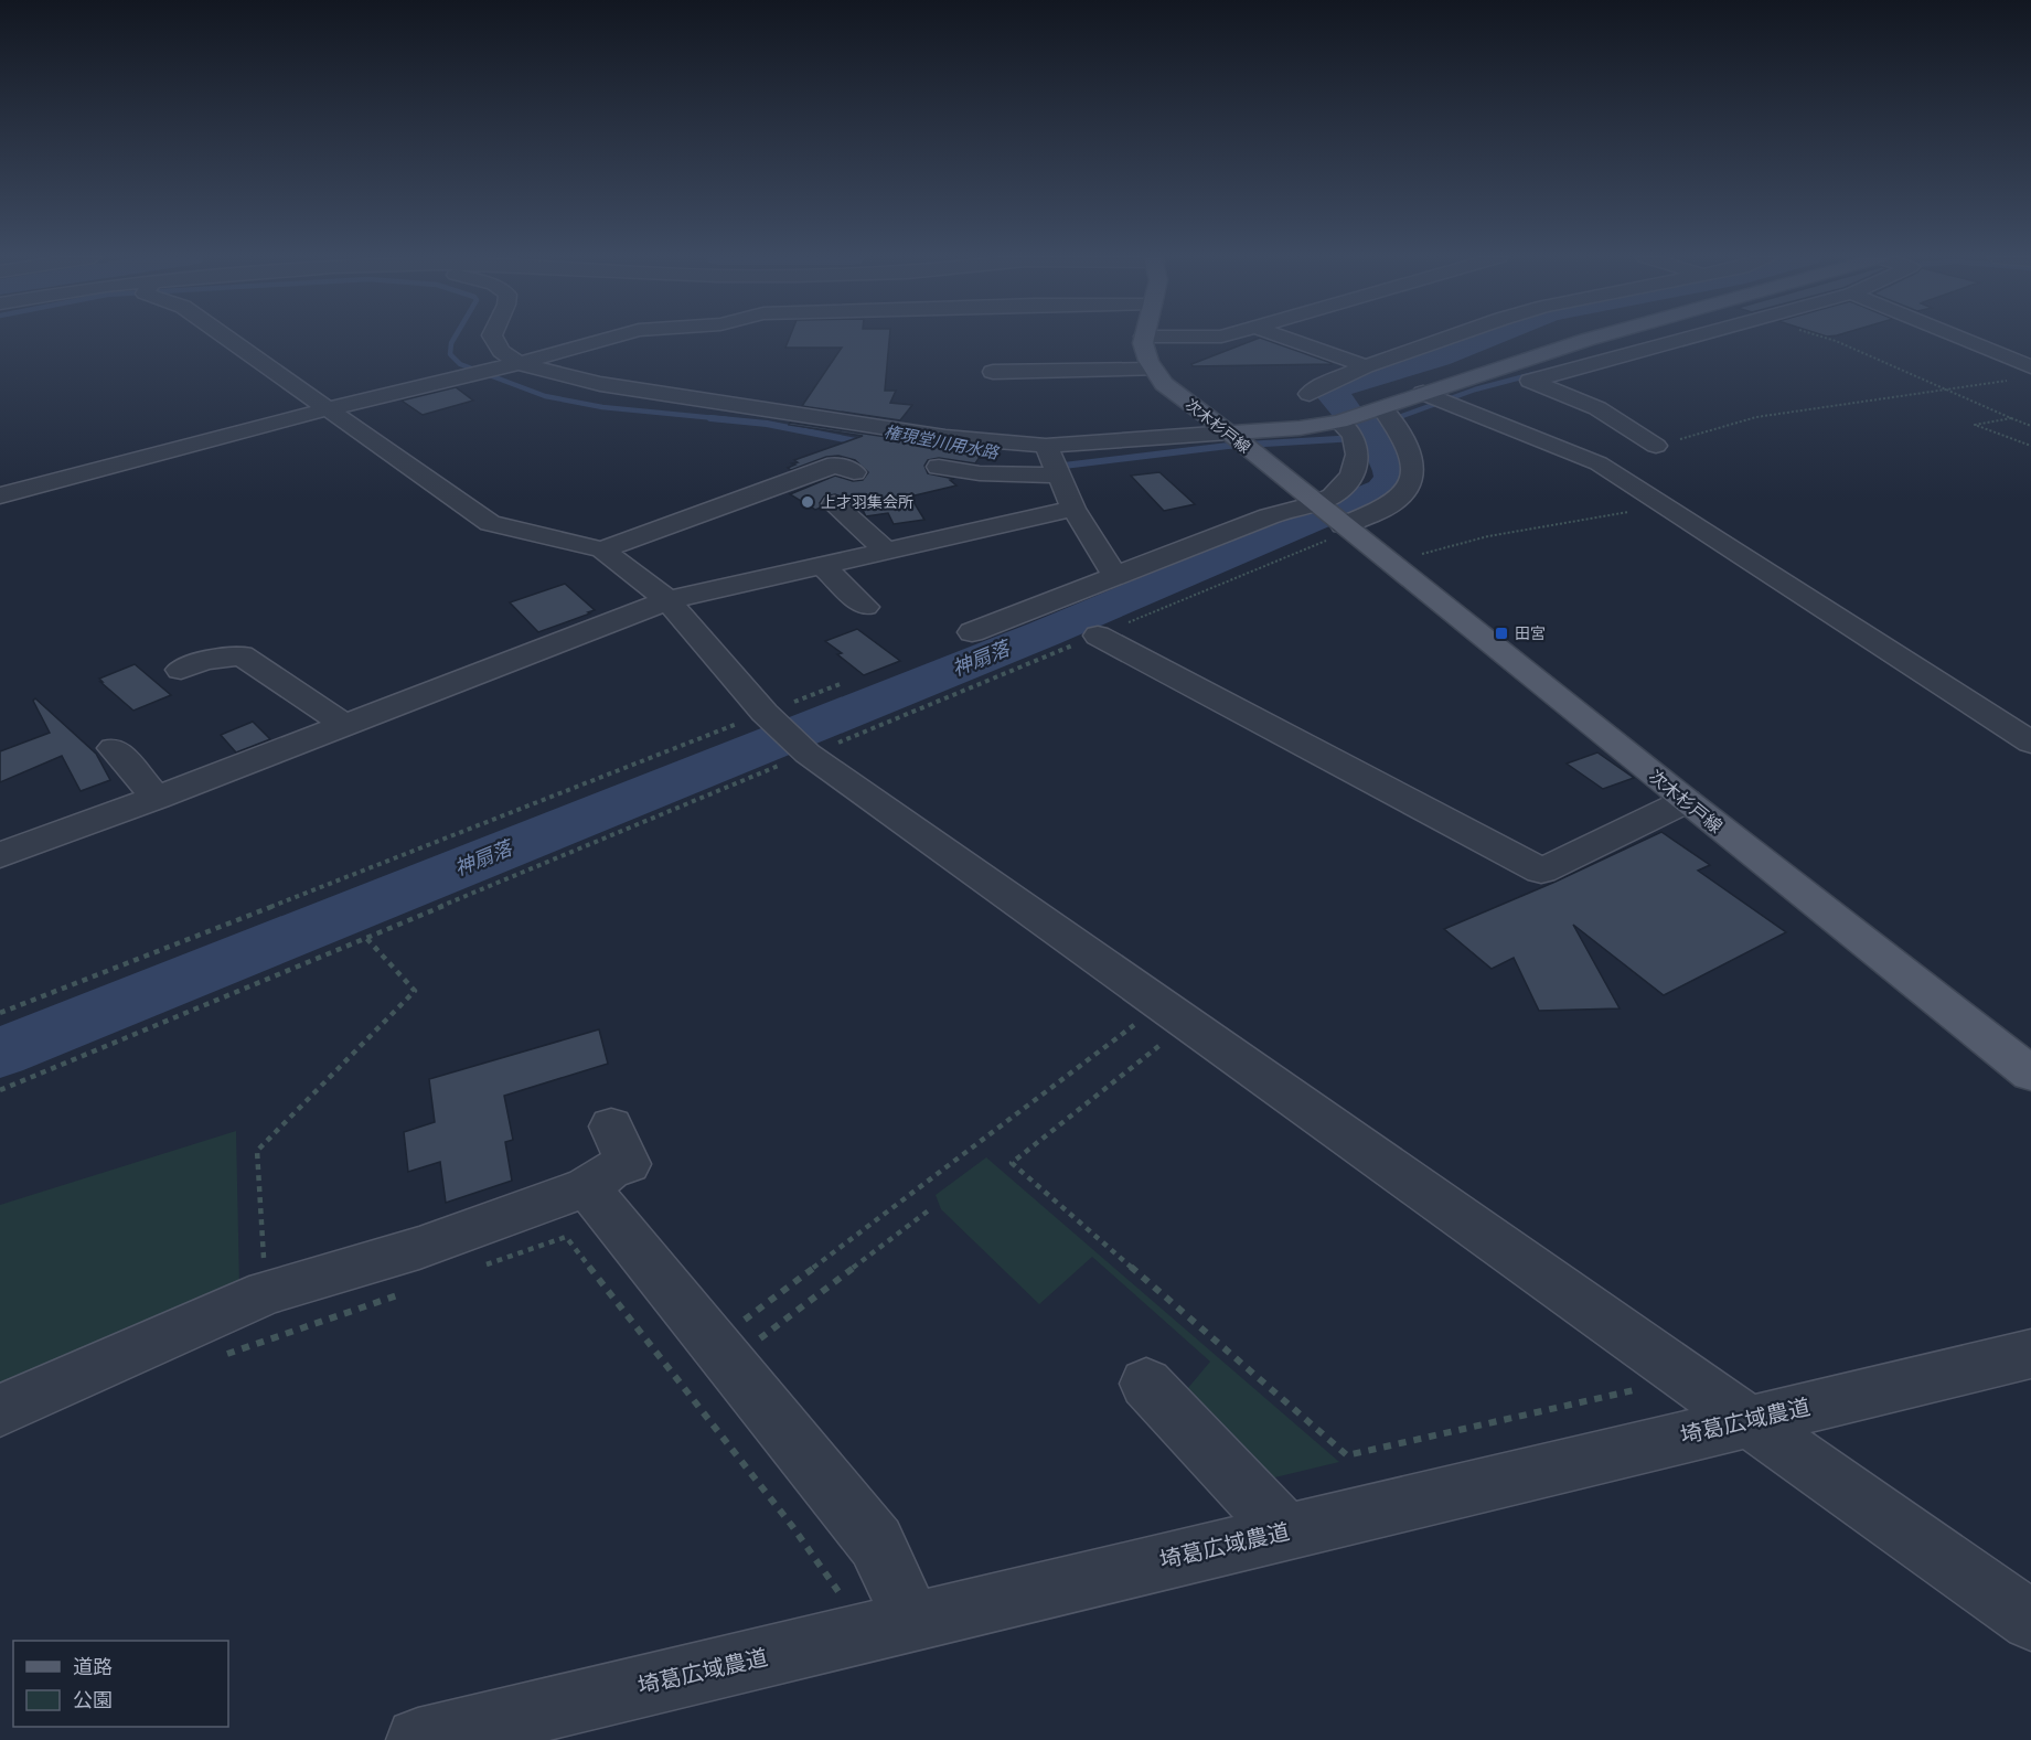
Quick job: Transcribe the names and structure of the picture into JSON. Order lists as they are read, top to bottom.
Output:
{
  "streets": {
    "main road": ["次木杉戸線"],
    "street": ["埼葛広域農道"]
  },
  "water": ["権現堂川用水路", "神扇落"],
  "places": {
    "other": ["上才羽集会所"],
    "transit": ["田宮"]
  },
  "legend": ["道路", "公園"]
}
